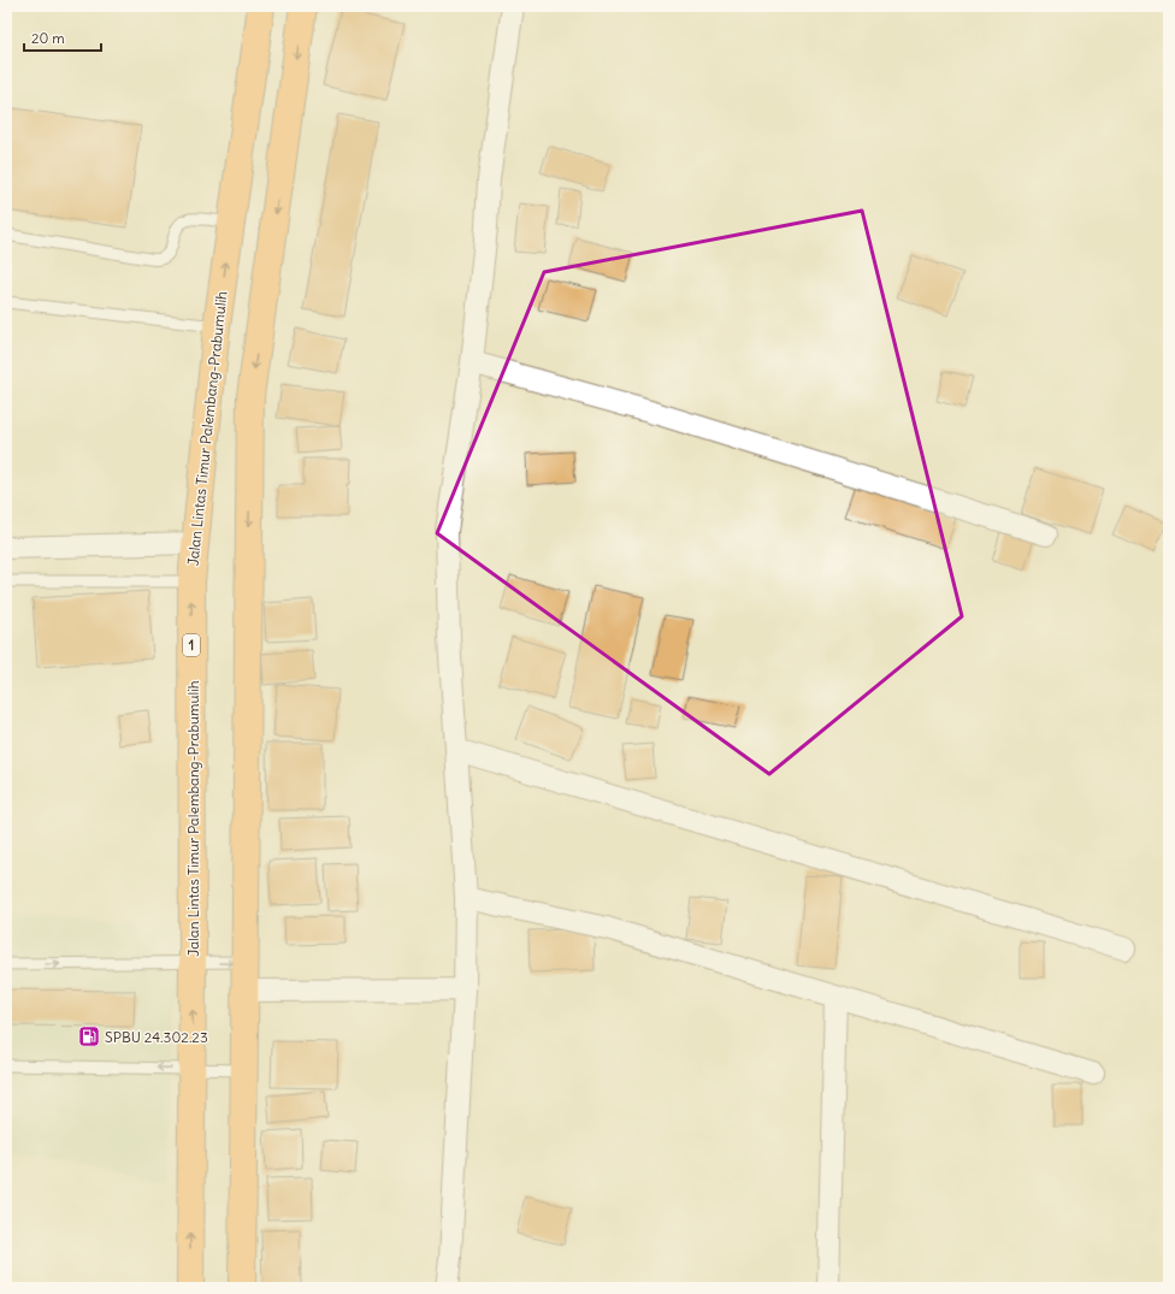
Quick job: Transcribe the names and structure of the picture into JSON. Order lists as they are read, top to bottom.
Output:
{
  "streets": {
    "highway": ["Jalan Lintas Timur Palembang-Prabumulih", "1"]
  },
  "places": {
    "fuel station": ["SPBU 24.302.23"]
  },
  "scale_bar": "20 m"
}
